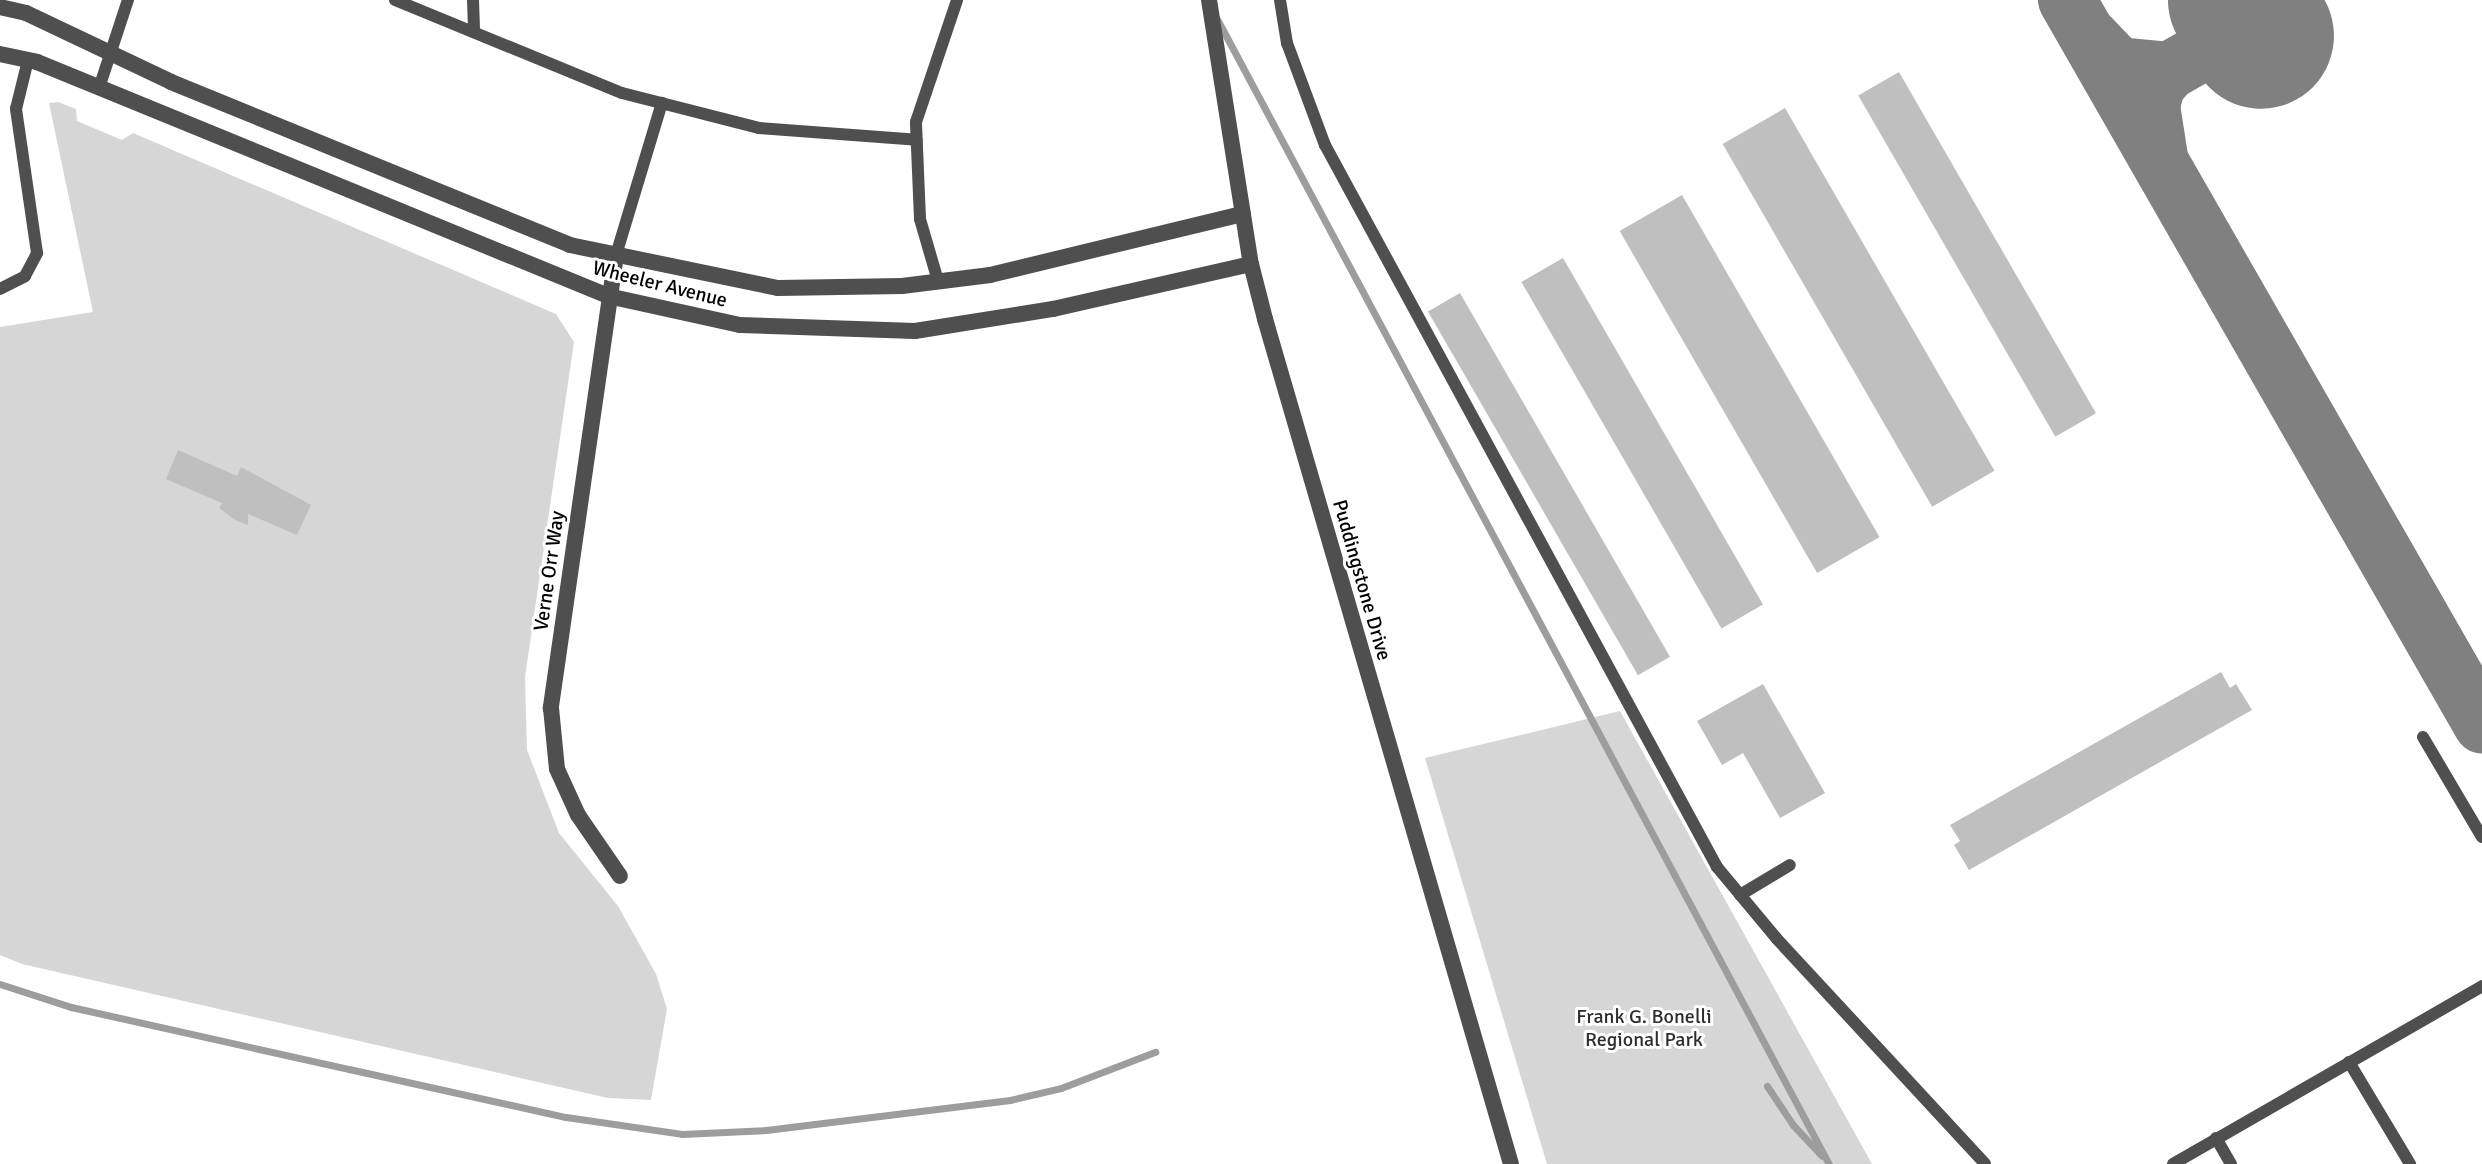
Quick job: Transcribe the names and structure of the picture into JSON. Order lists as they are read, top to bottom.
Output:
{
  "streets": {
    "street": ["Wheeler Avenue", "Verne Orr Way", "Puddingstone Drive"]
  },
  "crossings": [
    ["Wheeler Avenue", "Verne Orr Way"],
    ["Wheeler Avenue", "Puddingstone Drive"]
  ],
  "parks": ["Frank G. Bonelli Regional Park"]
}
